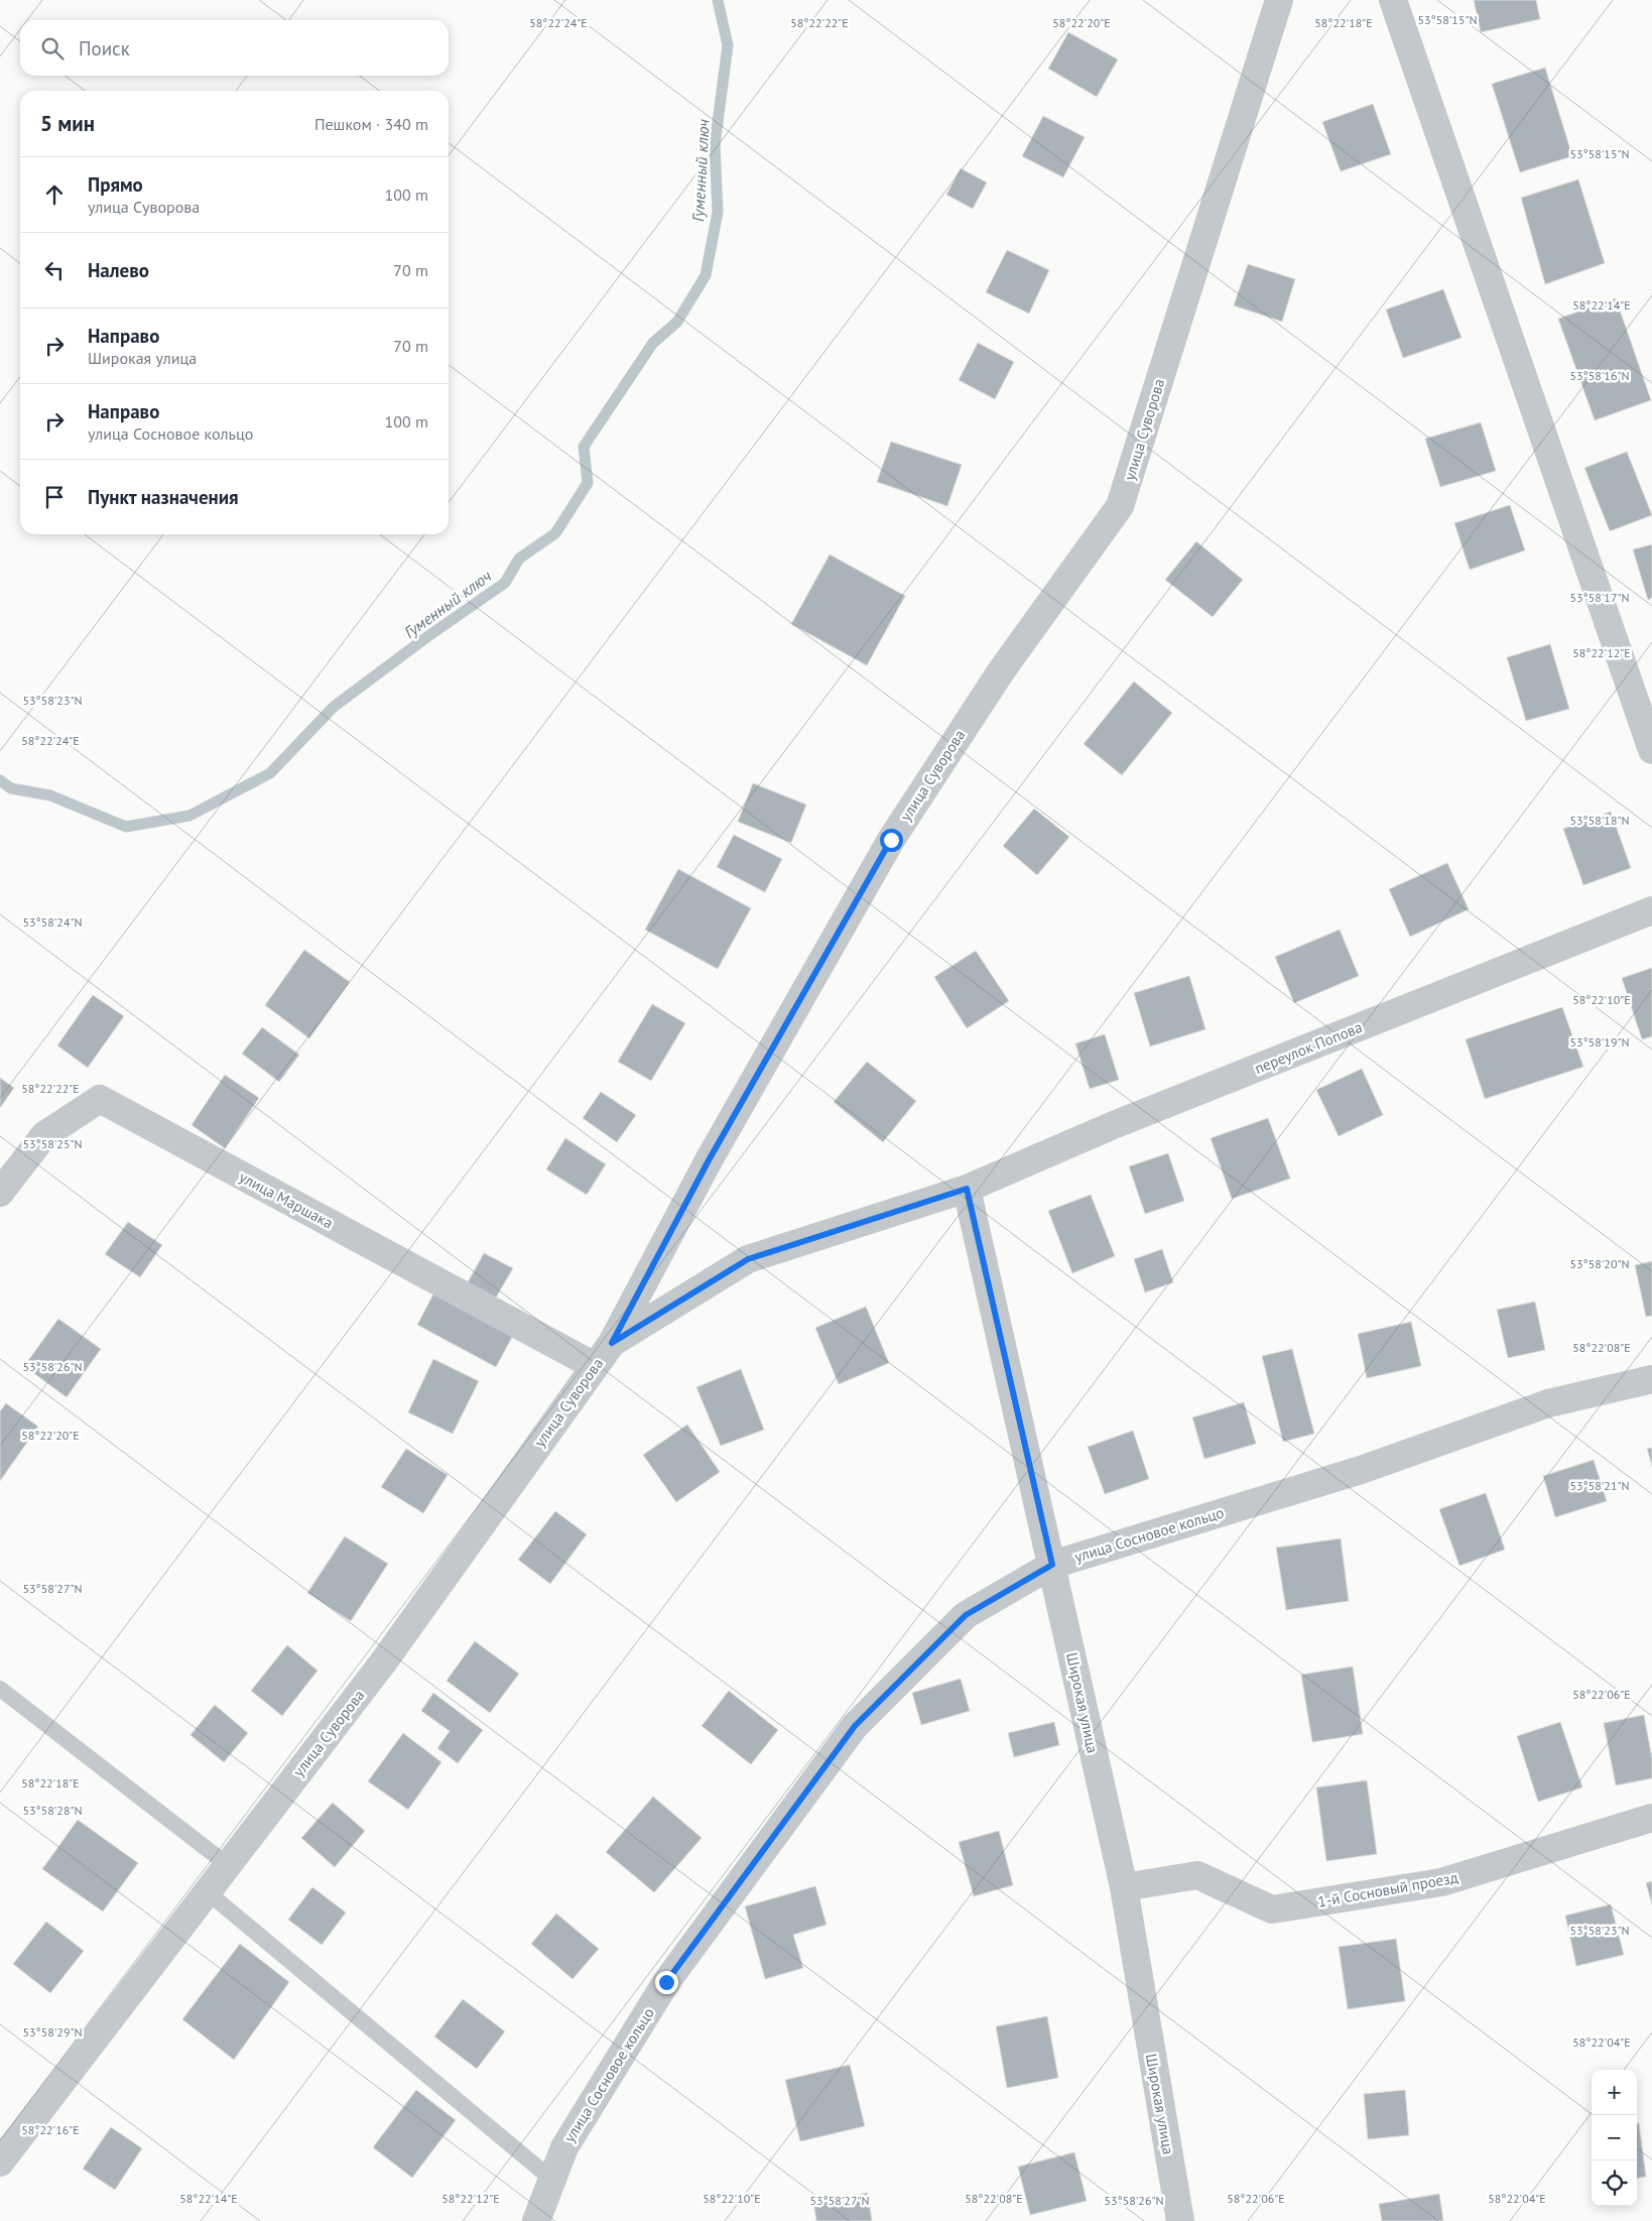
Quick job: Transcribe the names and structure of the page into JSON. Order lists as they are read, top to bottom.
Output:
{
  "streets": {
    "street": [
      "улица Суворова",
      "переулок Попова",
      "улица Маршака",
      "улица Сосновое кольцо",
      "Широкая улица",
      "1-й Сосновый проезд"
    ]
  },
  "crossings": [
    ["улица Суворова", "переулок Попова"],
    ["улица Суворова", "улица Маршака"],
    ["переулок Попова", "Широкая улица"],
    ["улица Сосновое кольцо", "Широкая улица"],
    ["Широкая улица", "1-й Сосновый проезд"]
  ],
  "water": ["Гуменный ключ"],
  "page": {
    "search": "Поиск",
    "heading": ["5 мин", "Пешком · 340 m"],
    "list": [
      ["Прямо", "улица Суворова", "100 m"],
      ["Налево", "70 m"],
      ["Направо", "Широкая улица", "70 m"],
      ["Направо", "улица Сосновое кольцо", "100 m"],
      "Пункт назначения"
    ],
    "map_buttons": ["+", "−"]
  },
  "coordinates": [
    "53°58'15\"N",
    "58°22'24\"E",
    "58°22'22\"E",
    "58°22'20\"E",
    "58°22'18\"E",
    "58°22'14\"E",
    "53°58'16\"N",
    "53°58'17\"N",
    "58°22'12\"E",
    "53°58'23\"N",
    "53°58'18\"N",
    "53°58'24\"N",
    "58°22'10\"E",
    "53°58'19\"N",
    "53°58'25\"N",
    "53°58'20\"N",
    "58°22'08\"E",
    "53°58'26\"N",
    "53°58'21\"N",
    "53°58'27\"N",
    "58°22'06\"E",
    "53°58'28\"N",
    "53°58'29\"N",
    "58°22'04\"E",
    "58°22'16\"E"
  ]
}
